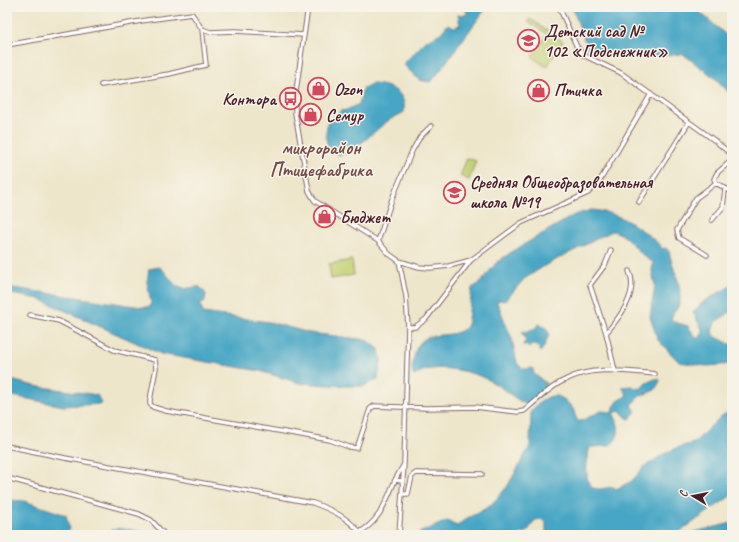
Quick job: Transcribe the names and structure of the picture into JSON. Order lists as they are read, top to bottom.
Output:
{
  "districts": ["микрорайон Птицефабрика"],
  "places": {
    "school or university": ["Детский сад № 102 «Подснежник»", "Средняя Общеобразовательная школа №19"],
    "shop": [
      "Ozon",
      "Птичка",
      "Семур",
      "Бюджет"
    ],
    "bus stop": ["Контора"]
  },
  "north": "left"
}
